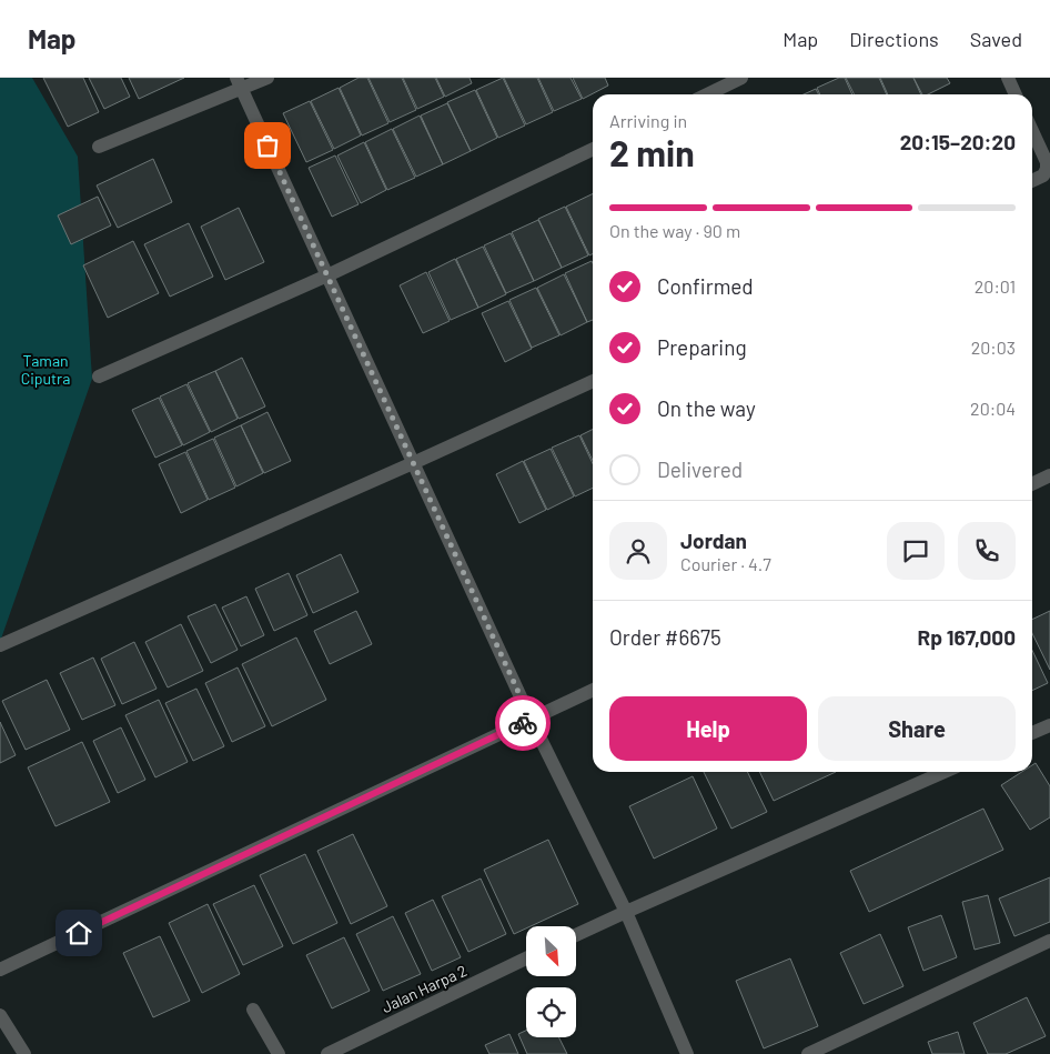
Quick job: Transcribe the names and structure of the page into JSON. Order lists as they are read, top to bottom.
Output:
{
  "streets": {
    "street": ["Jalan Harpa 2"]
  },
  "parks": ["Taman Ciputra"],
  "north": "bottom right",
  "page": {
    "header": "Map",
    "nav": ["Map", "Directions", "Saved"],
    "heading": ["2 min", "Arriving in", "20:15–20:20"],
    "panel": [
      "Jordan",
      "Courier · 4.7",
      "Order #6675",
      "Rp 167,000"
    ],
    "bar": "On the way · 90 m",
    "list": [
      ["Confirmed", "20:01"],
      ["Preparing", "20:03"],
      ["On the way", "20:04"],
      "Delivered"
    ],
    "buttons": ["Help", "Share"]
  }
}
